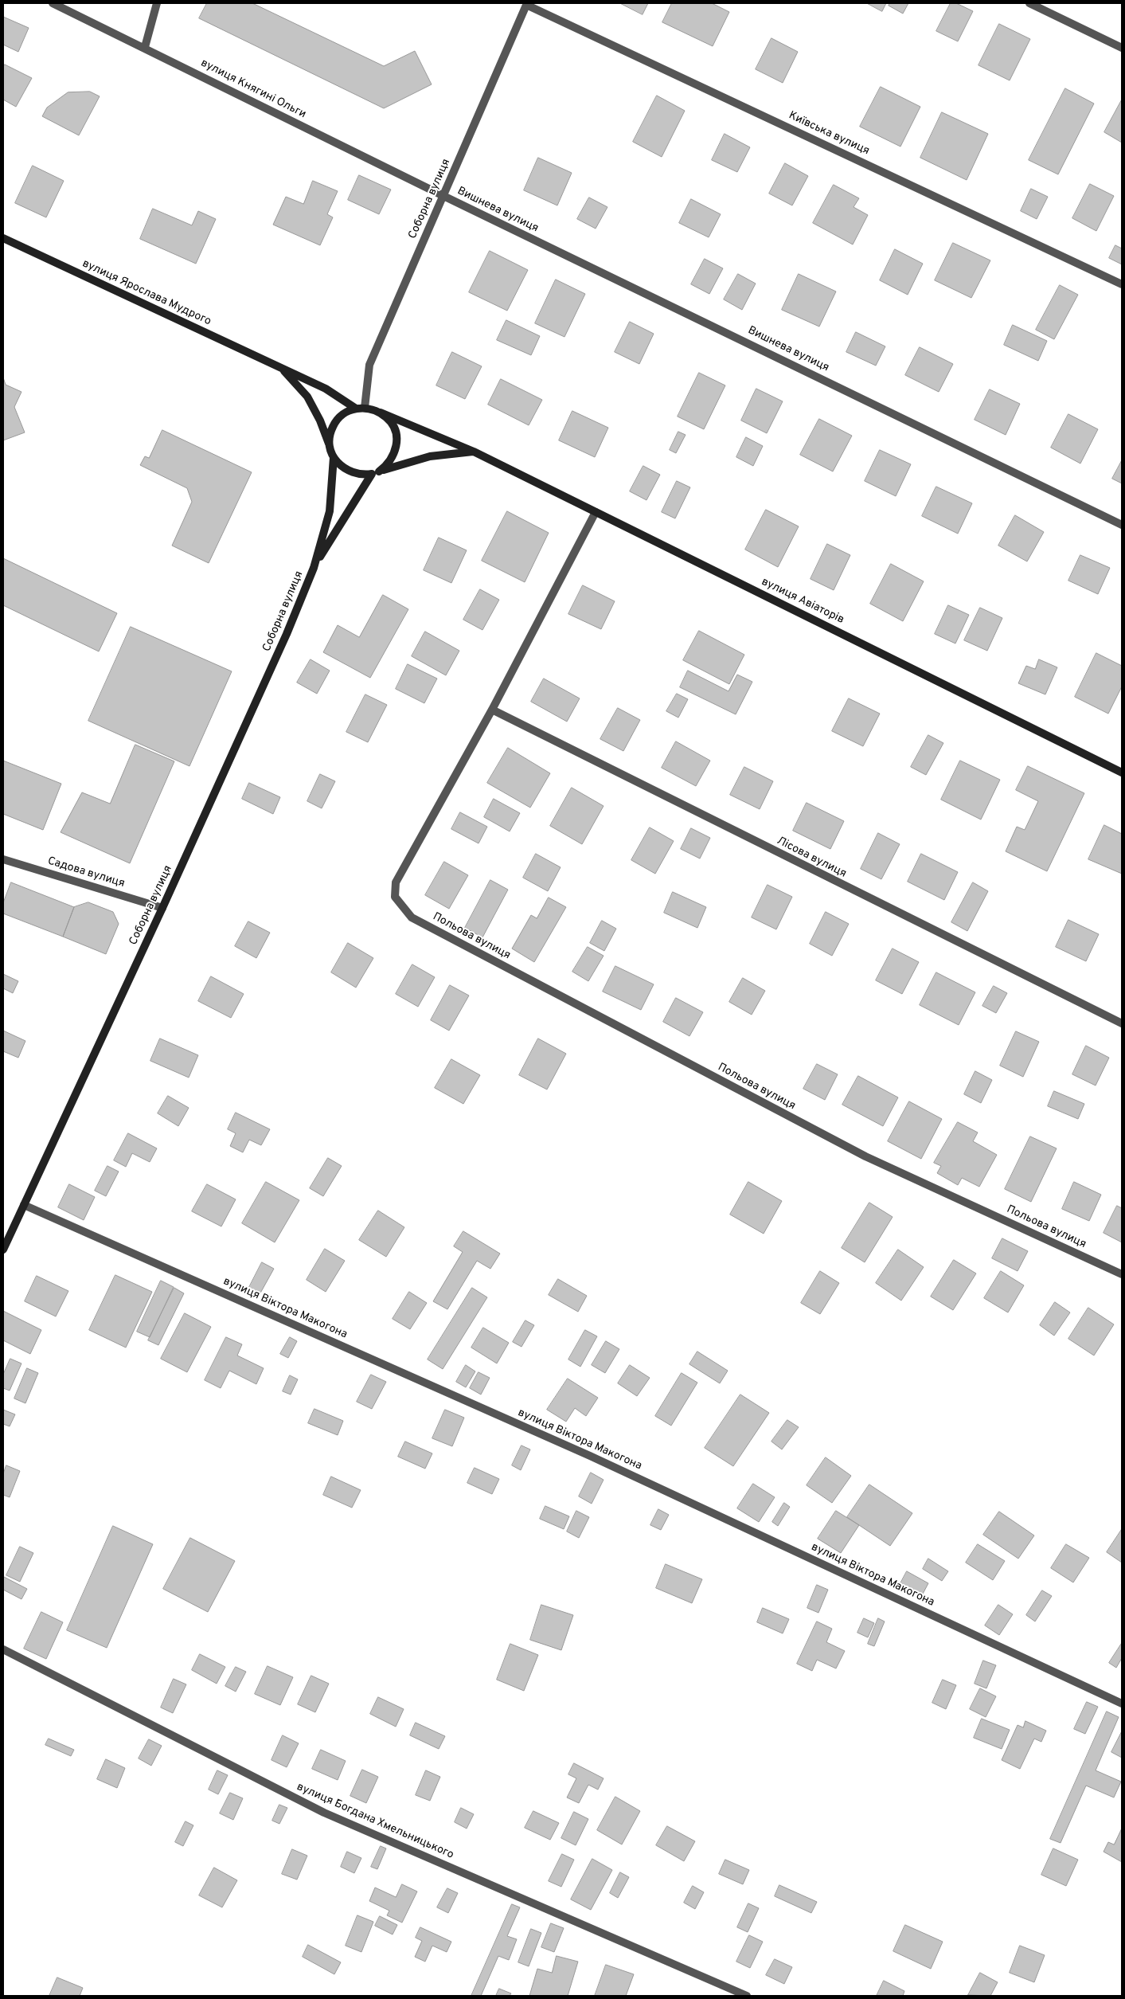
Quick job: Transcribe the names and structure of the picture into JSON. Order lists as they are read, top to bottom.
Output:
{
  "streets": {
    "main road": ["Соборна вулиця", "вулиця Ярослава Мудрого", "вулиця Авіаторів"],
    "street": [
      "вулиця Княгині Ольги",
      "Київська вулиця",
      "Вишнева вулиця",
      "Лісова вулиця",
      "Садова вулиця",
      "Польова вулиця",
      "вулиця Віктора Макогона",
      "вулиця Богдана Хмельницького"
    ]
  },
  "crossings": [
    ["вулиця Княгині Ольги", "Соборна вулиця"],
    ["вулиця Княгині Ольги", "Вишнева вулиця"],
    ["Київська вулиця", "Соборна вулиця"],
    ["Соборна вулиця", "Вишнева вулиця"],
    ["Соборна вулиця", "вулиця Ярослава Мудрого"],
    ["Соборна вулиця", "вулиця Авіаторів"],
    ["Соборна вулиця", "Садова вулиця"],
    ["Соборна вулиця", "вулиця Віктора Макогона"],
    ["вулиця Ярослава Мудрого", "вулиця Авіаторів"],
    ["Лісова вулиця", "Польова вулиця"]
  ]
}
